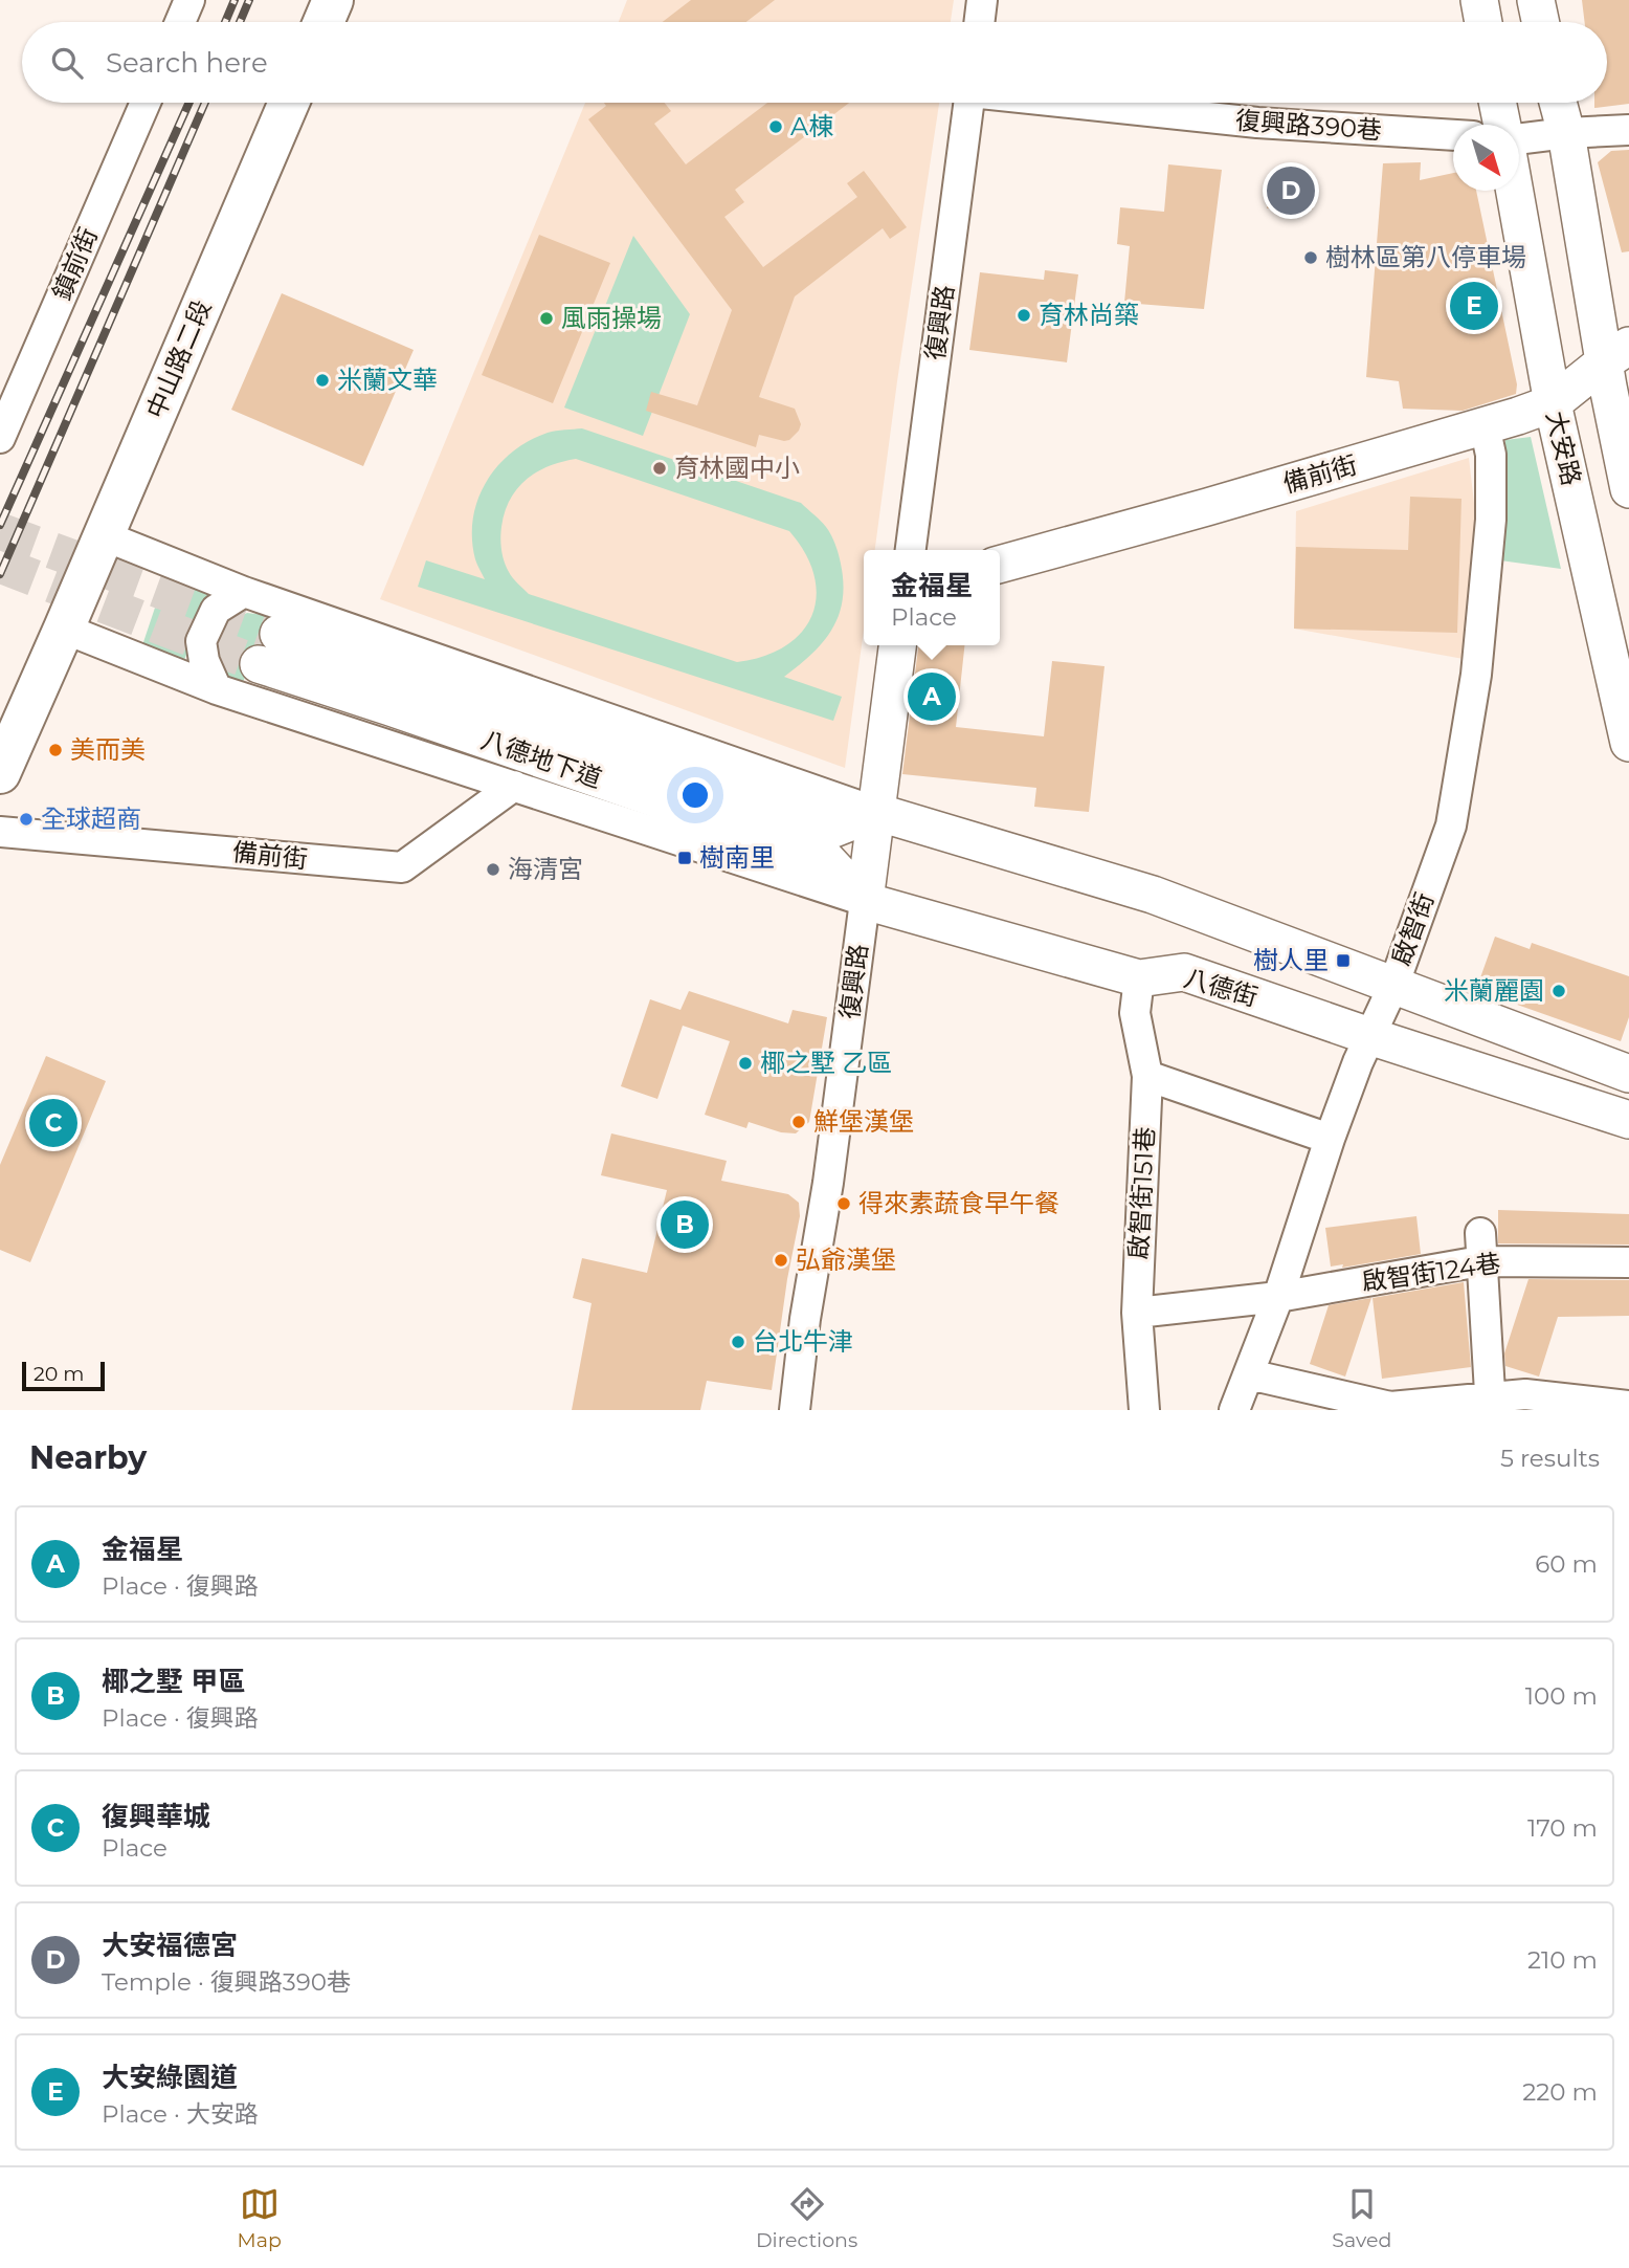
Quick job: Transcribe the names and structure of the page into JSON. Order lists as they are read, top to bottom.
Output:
{
  "streets": {
    "main road": ["中山路二段"],
    "street": [
      "復興路390巷",
      "鎮前街",
      "復興路",
      "大安路",
      "備前街",
      "八德地下道",
      "啟智街",
      "八德街",
      "啟智街151巷",
      "啟智街124巷"
    ]
  },
  "crossings": [
    ["復興路", "八德街"],
    ["大安路", "備前街"],
    ["備前街", "啟智街"],
    ["啟智街", "八德街"],
    ["啟智街", "啟智街124巷"],
    ["八德街", "啟智街151巷"],
    ["啟智街151巷", "啟智街124巷"]
  ],
  "places": {
    "other": [
      "A棟",
      "樹林區第八停車場",
      "育林尚築",
      "風雨操場",
      "米蘭文華",
      "育林國中小",
      "美而美",
      "全球超商",
      "海清宮",
      "米蘭麗園",
      "椰之墅 乙區",
      "鮮堡漢堡",
      "得來素蔬食早午餐",
      "弘爺漢堡",
      "台北牛津"
    ],
    "transit": ["樹南里", "樹人里"]
  },
  "scale_bar": "20 m",
  "north": "bottom right",
  "page": {
    "search": "Search here",
    "pins": [
      "D",
      "E",
      "A",
      "C",
      "B"
    ],
    "popup": ["金福星", "Place"],
    "scale": "20 m",
    "heading": ["Nearby", "5 results"],
    "list": [
      {
        "mark": "A",
        "name": "金福星",
        "note": "Place · 復興路",
        "value": "60 m"
      },
      {
        "mark": "B",
        "name": "椰之墅 甲區",
        "note": "Place · 復興路",
        "value": "100 m"
      },
      {
        "mark": "C",
        "name": "復興華城",
        "note": "Place",
        "value": "170 m"
      },
      {
        "mark": "D",
        "name": "大安福德宮",
        "note": "Temple · 復興路390巷",
        "value": "210 m"
      },
      {
        "mark": "E",
        "name": "大安綠園道",
        "note": "Place · 大安路",
        "value": "220 m"
      }
    ],
    "nav": ["Map", "Directions", "Saved"]
  }
}
